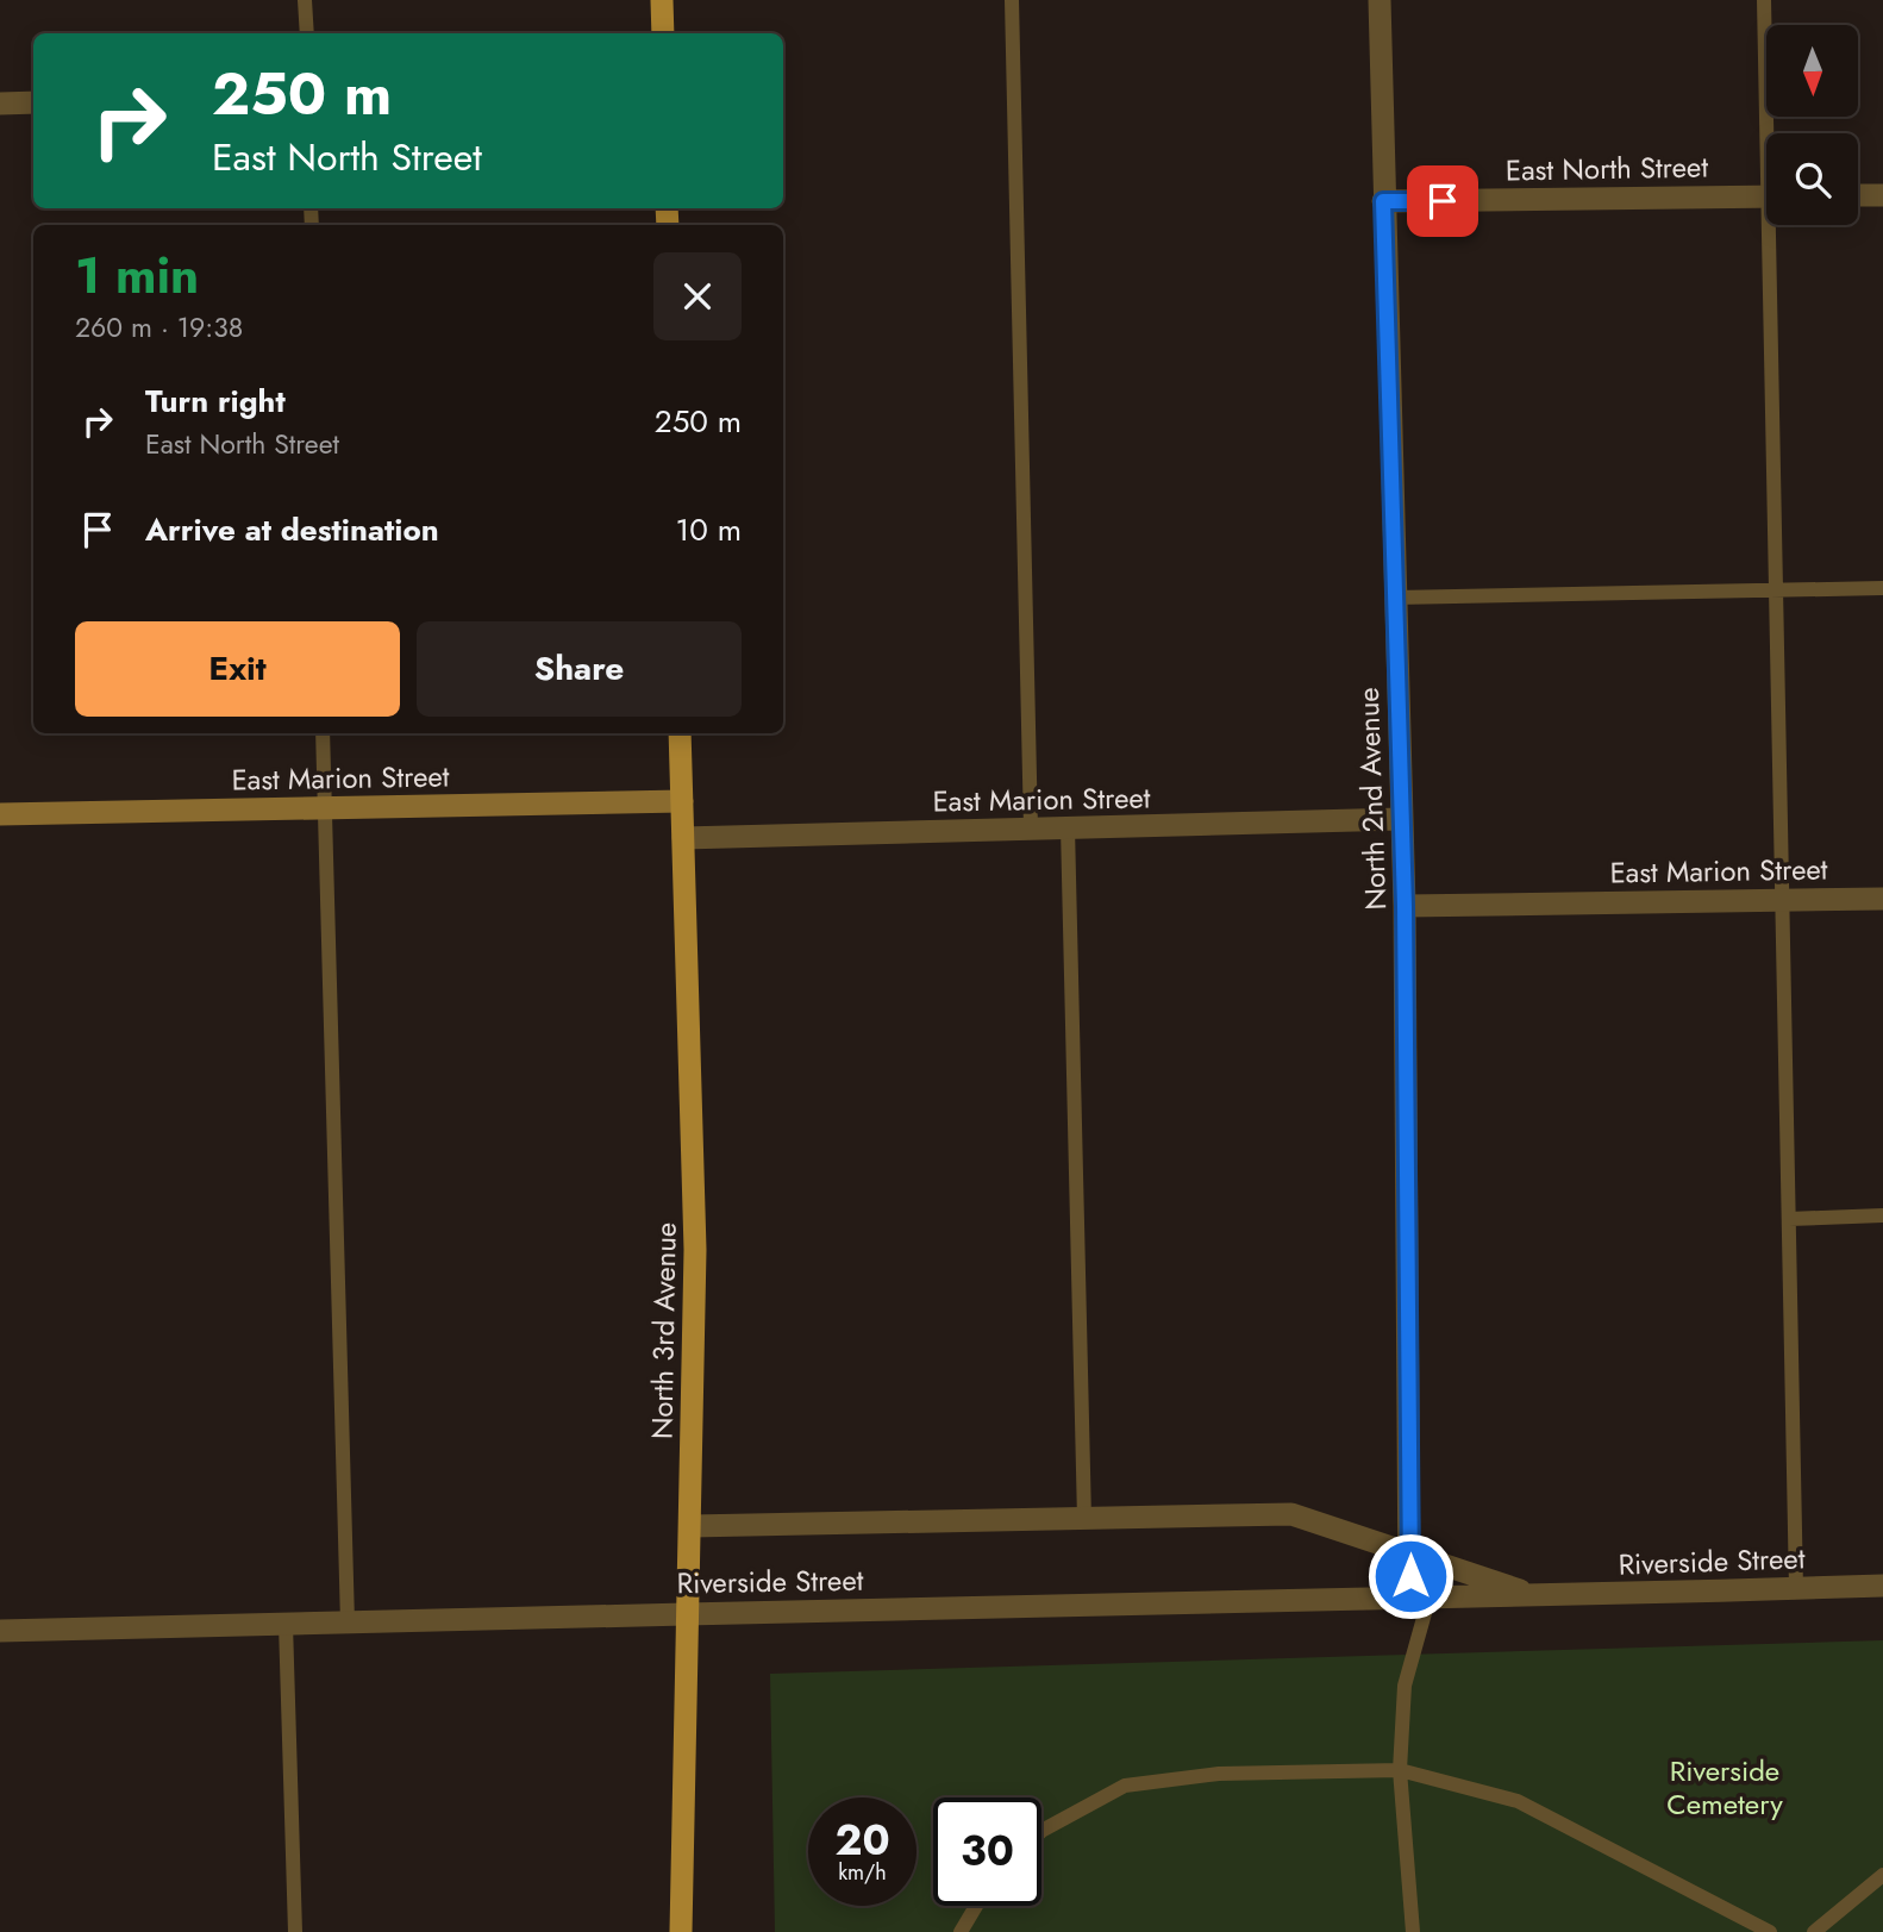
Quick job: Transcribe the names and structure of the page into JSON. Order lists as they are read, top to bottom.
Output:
{
  "streets": {
    "main road": ["East Marion Street", "North 3rd Avenue"],
    "street": ["East North Street", "North 2nd Avenue", "Riverside Street"]
  },
  "crossings": [
    ["East North Street", "North 2nd Avenue"],
    ["East Marion Street", "North 2nd Avenue"],
    ["East Marion Street", "North 3rd Avenue"],
    ["North 2nd Avenue", "Riverside Street"],
    ["North 3rd Avenue", "Riverside Street"]
  ],
  "parks": ["Riverside Cemetery"],
  "north": "bottom",
  "page": {
    "turn": ["250 m", "East North Street"],
    "heading": ["1 min", "260 m · 19:38"],
    "list": [
      {
        "name": "Turn right",
        "note": "East North Street",
        "value": "250 m"
      },
      {
        "name": "Arrive at destination",
        "value": "10 m"
      }
    ],
    "buttons": ["Exit", "Share"],
    "speed": "20 km/h",
    "limit": "30"
  }
}
